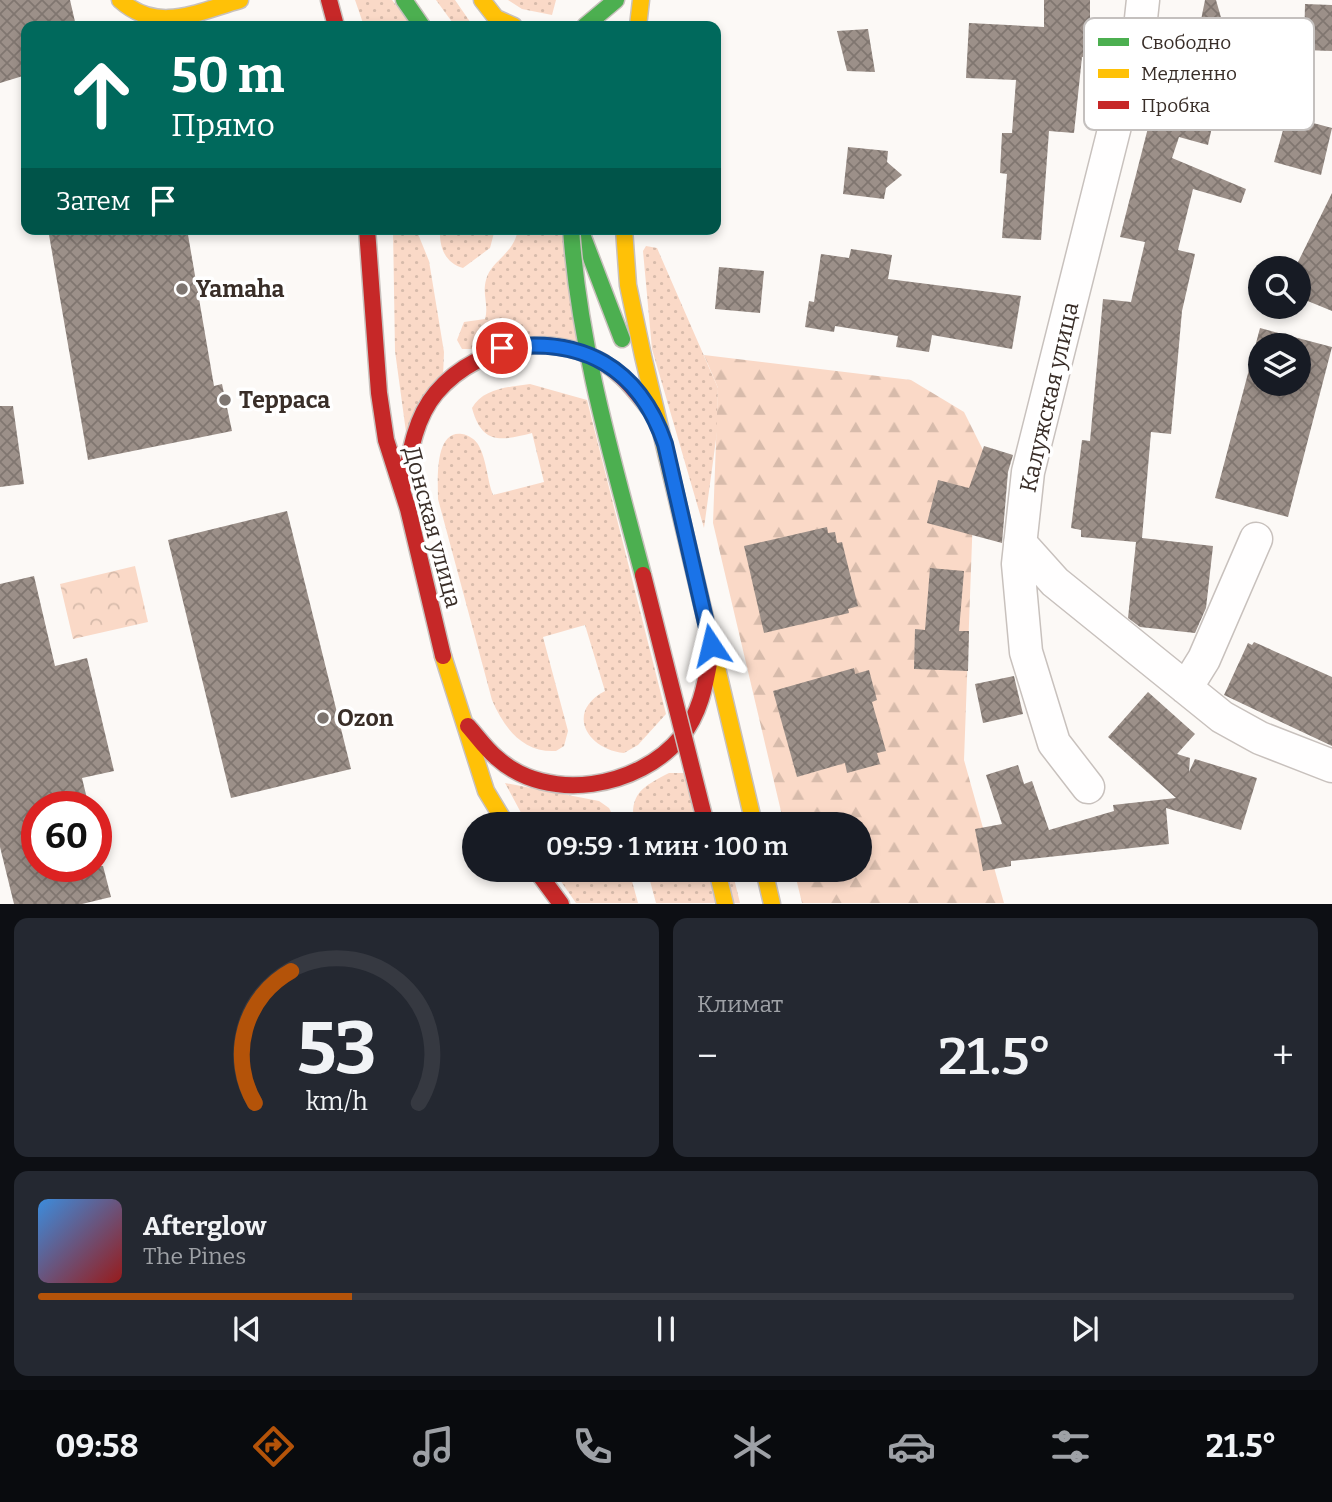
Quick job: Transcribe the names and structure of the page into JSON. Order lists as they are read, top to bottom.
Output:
{
  "streets": {
    "main road": ["Донская улица"],
    "street": ["Калужская улица"]
  },
  "places": ["Yamaha", "Терраса", "Ozon"],
  "legend": ["Свободно", "Медленно", "Пробка"],
  "page": {
    "turn": ["50 m", "Прямо"],
    "then": "Затем",
    "limit": "60",
    "trip": "09:59 · 1 мин · 100 m",
    "tile": "Климат",
    "heat": ["−", "21.5°", "+"],
    "song": ["Afterglow", "The Pines"],
    "tabs": ["09:58", "21.5°"],
    "gauge": ["53", "km/h"]
  }
}
